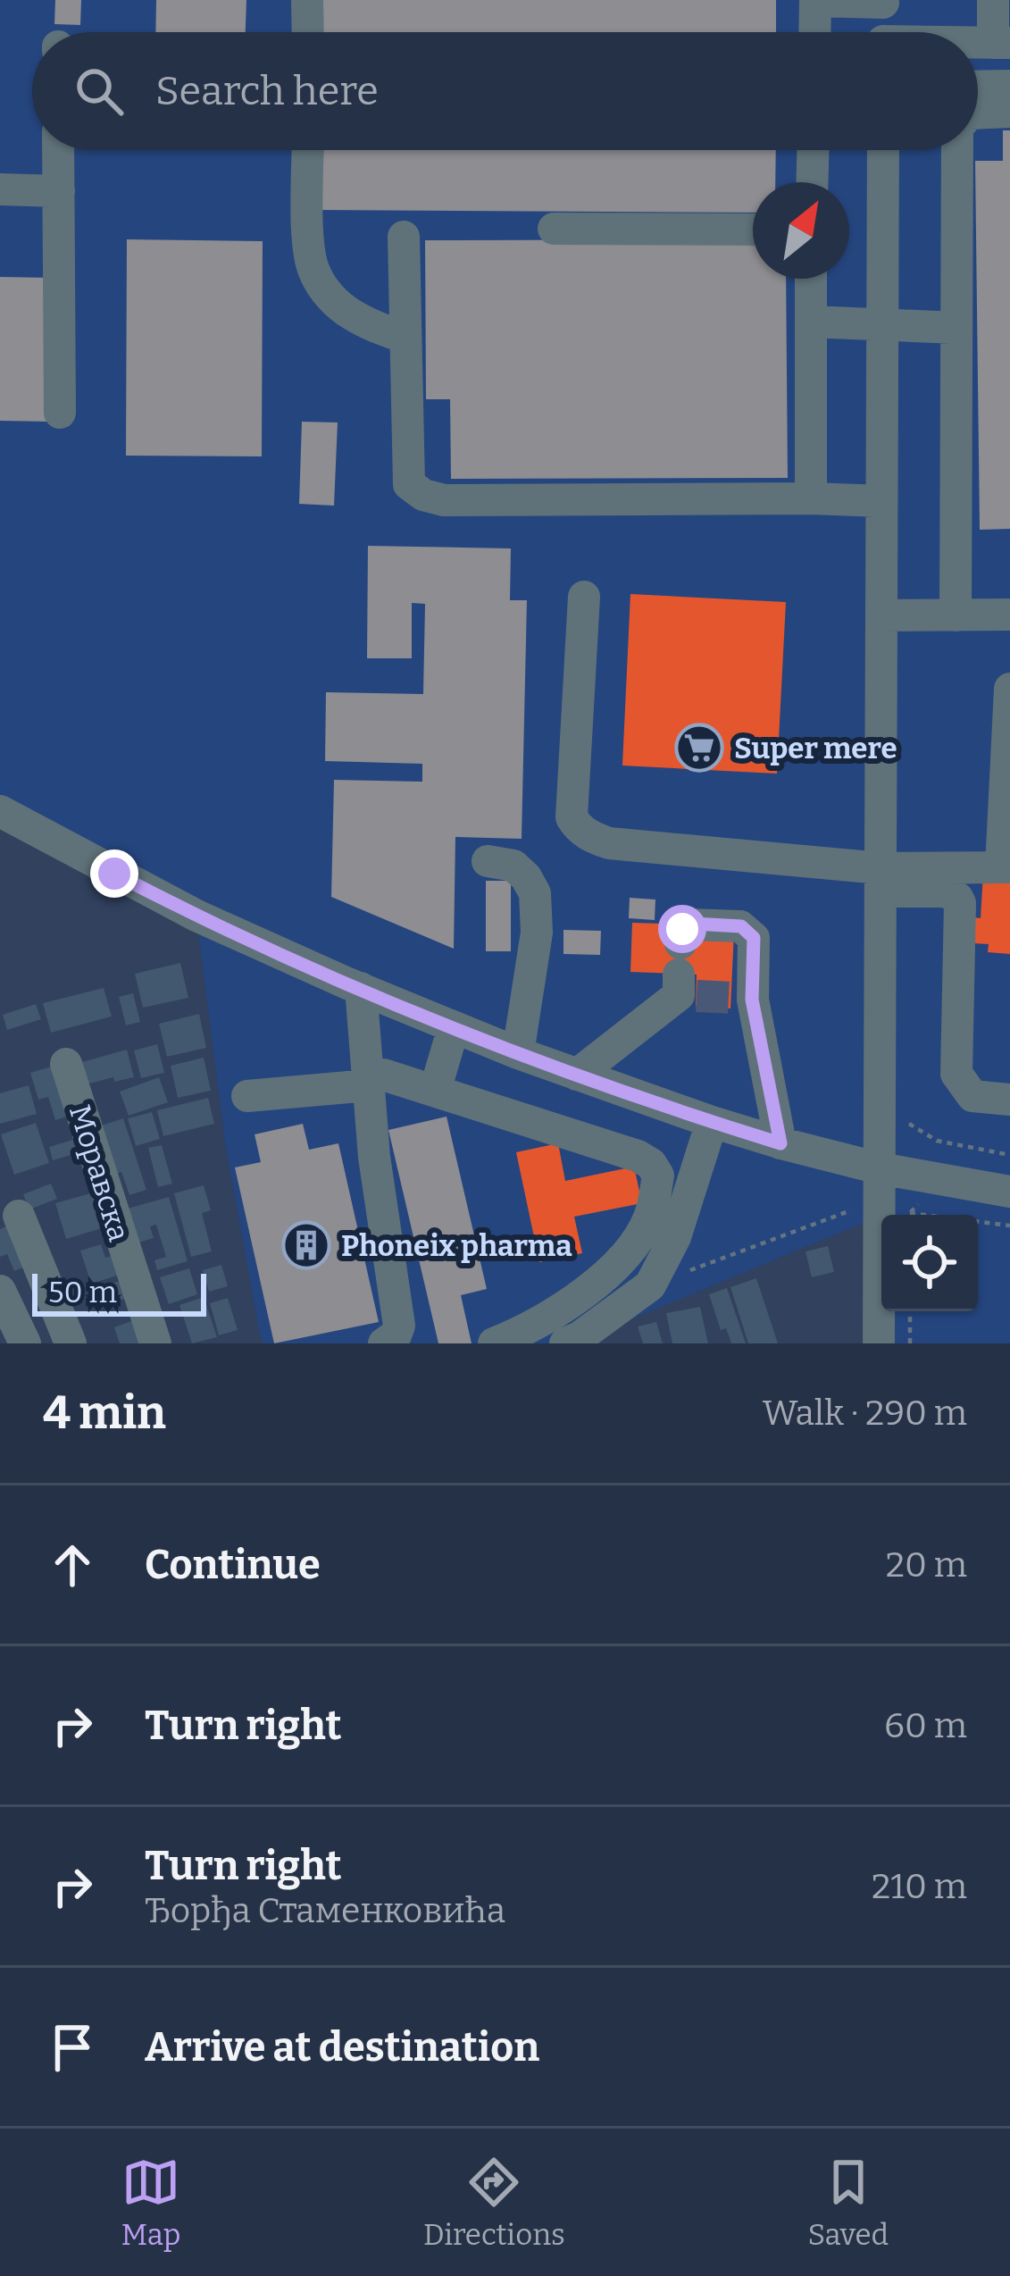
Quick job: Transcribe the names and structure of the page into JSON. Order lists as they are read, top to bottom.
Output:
{
  "streets": {
    "street": ["Моравска"]
  },
  "places": {
    "supermarket": ["Super mere"],
    "building": ["Phoneix pharma"]
  },
  "scale_bar": "50 m",
  "north": "top right",
  "page": {
    "search": "Search here",
    "scale": "50 m",
    "heading": ["4 min", "Walk · 290 m"],
    "list": [
      ["Continue", "20 m"],
      ["Turn right", "60 m"],
      ["Turn right", "Ђорђа Стаменковића", "210 m"],
      "Arrive at destination"
    ],
    "nav": ["Map", "Directions", "Saved"]
  }
}
